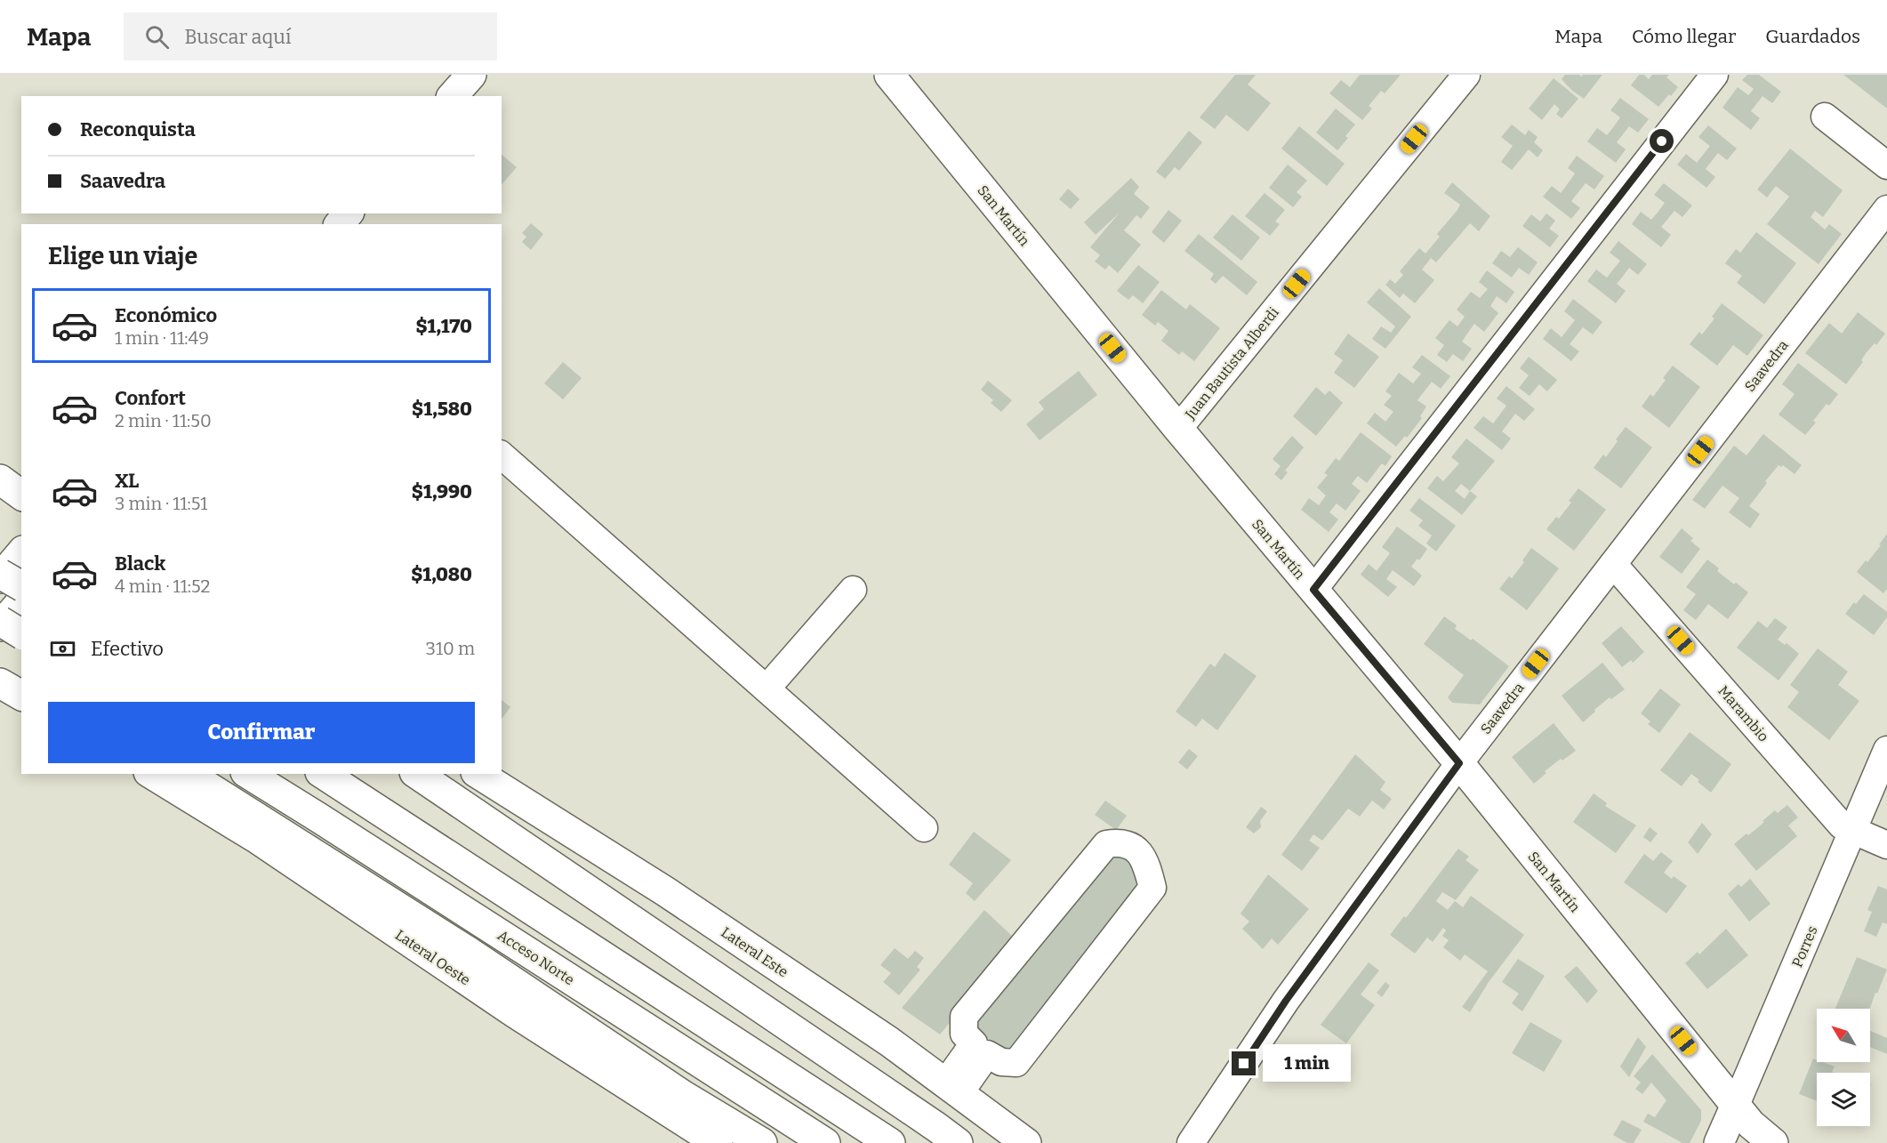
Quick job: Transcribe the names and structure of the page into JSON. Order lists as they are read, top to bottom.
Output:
{
  "streets": {
    "main road": [
      "San Martín",
      "Porres",
      "Lateral Este",
      "Lateral Oeste",
      "Acceso Norte"
    ],
    "street": ["Juan Bautista Alberdi", "Saavedra", "Marambio"]
  },
  "crossings": [
    ["San Martín", "Juan Bautista Alberdi"],
    ["San Martín", "Saavedra"],
    ["San Martín", "Porres"],
    ["Saavedra", "Marambio"],
    ["Marambio", "Porres"]
  ],
  "north": "top left",
  "page": {
    "header": "Mapa",
    "search": "Buscar aquí",
    "nav": ["Mapa", "Cómo llegar", "Guardados"],
    "banner": ["Reconquista", "Saavedra"],
    "heading": "Elige un viaje",
    "list": [
      {
        "name": "Económico",
        "note": "1 min · 11:49",
        "value": "$1,170"
      },
      {
        "name": "Confort",
        "note": "2 min · 11:50",
        "value": "$1,580"
      },
      {
        "name": "XL",
        "note": "3 min · 11:51",
        "value": "$1,990"
      },
      {
        "name": "Black",
        "note": "4 min · 11:52",
        "value": "$1,080"
      }
    ],
    "pay": ["Efectivo", "310 m"],
    "buttons": "Confirmar",
    "bubble": "1 min"
  }
}
